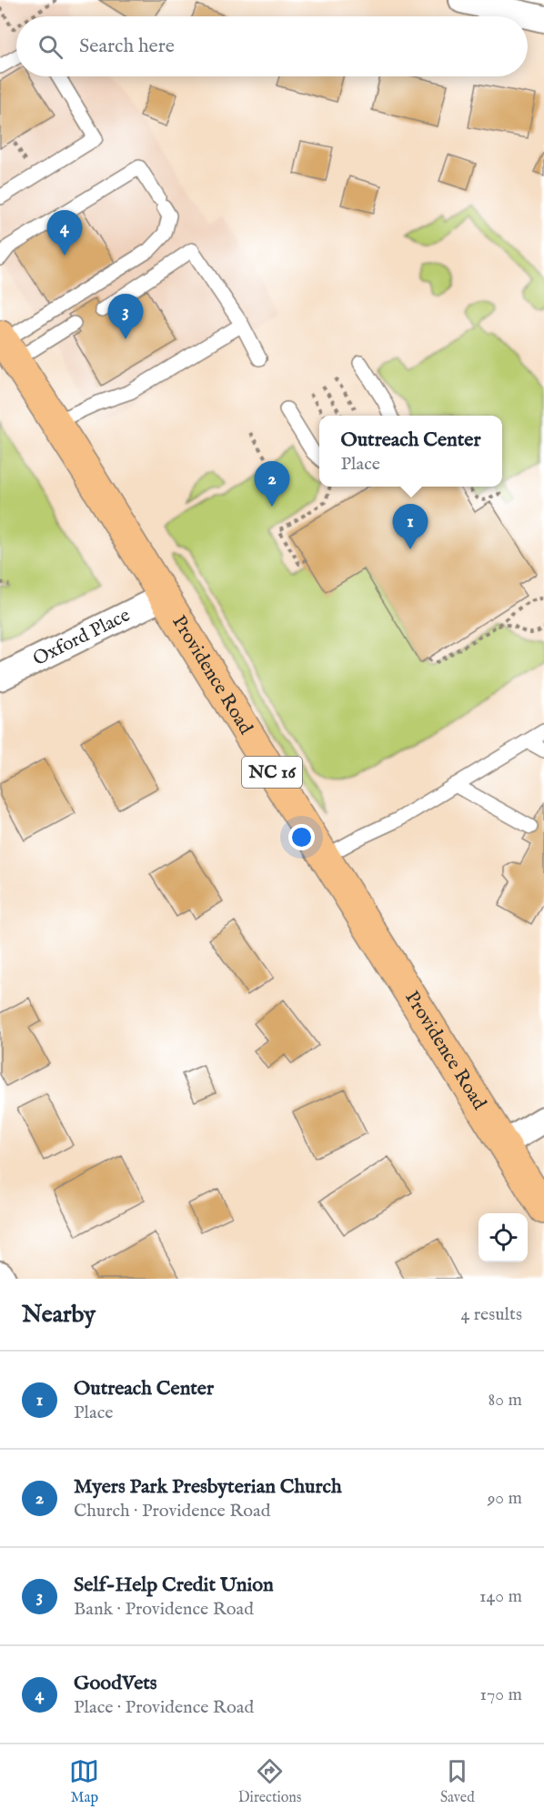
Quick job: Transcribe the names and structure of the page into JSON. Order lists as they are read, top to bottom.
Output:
{
  "streets": {
    "main road": ["Providence Road", "NC 16"],
    "street": ["Oxford Place"]
  },
  "crossings": [
    ["Oxford Place", "Providence Road"]
  ],
  "page": {
    "search": "Search here",
    "pins": [
      "4",
      "3",
      "2",
      "1"
    ],
    "popup": ["Outreach Center", "Place"],
    "heading": ["Nearby", "4 results"],
    "list": [
      {
        "mark": "1",
        "name": "Outreach Center",
        "note": "Place",
        "value": "80 m"
      },
      {
        "mark": "2",
        "name": "Myers Park Presbyterian Church",
        "note": "Church · Providence Road",
        "value": "90 m"
      },
      {
        "mark": "3",
        "name": "Self-Help Credit Union",
        "note": "Bank · Providence Road",
        "value": "140 m"
      },
      {
        "mark": "4",
        "name": "GoodVets",
        "note": "Place · Providence Road",
        "value": "170 m"
      }
    ],
    "nav": ["Map", "Directions", "Saved"]
  }
}
